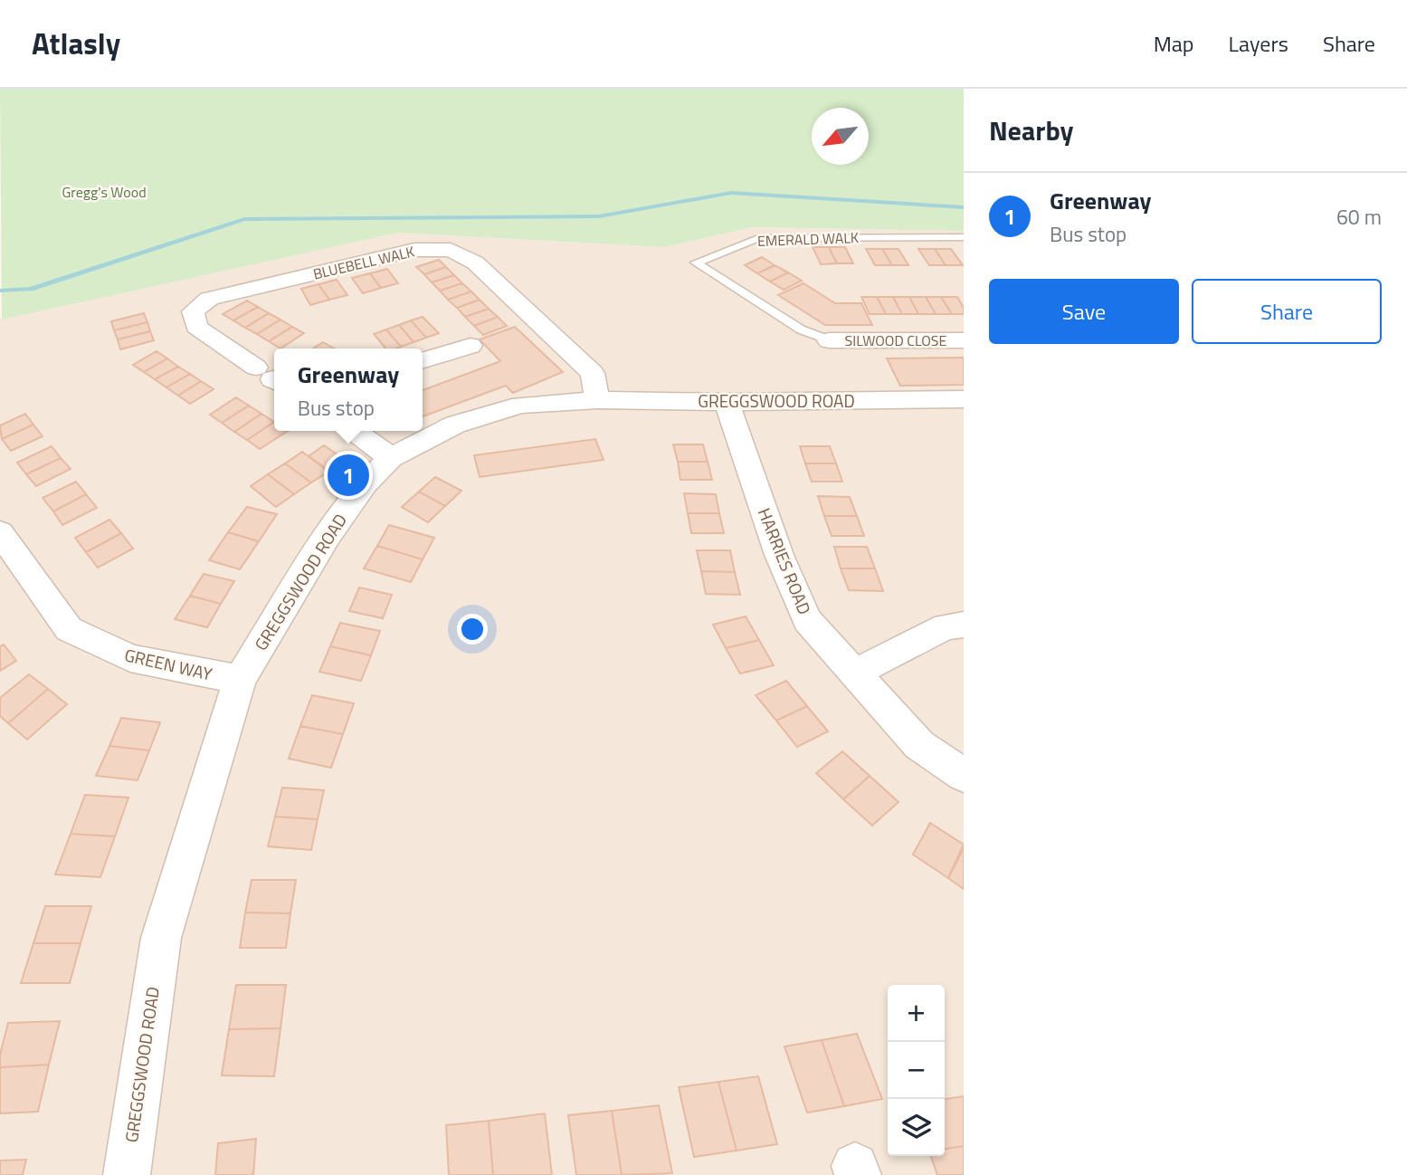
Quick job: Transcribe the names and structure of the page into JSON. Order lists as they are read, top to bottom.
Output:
{
  "streets": {
    "street": [
      "BLUEBELL WALK",
      "SILWOOD CLOSE",
      "GREGGSWOOD ROAD",
      "HARRIES ROAD",
      "GREEN WAY"
    ],
    "lane": ["EMERALD WALK"]
  },
  "crossings": [
    ["EMERALD WALK", "SILWOOD CLOSE"],
    ["BLUEBELL WALK", "GREGGSWOOD ROAD"],
    ["GREGGSWOOD ROAD", "HARRIES ROAD"],
    ["GREGGSWOOD ROAD", "GREEN WAY"]
  ],
  "parks": ["Gregg's Wood"],
  "north": "bottom left",
  "page": {
    "header": "Atlasly",
    "nav": ["Map", "Layers", "Share"],
    "heading": "Nearby",
    "list": [
      {
        "mark": "1",
        "name": "Greenway",
        "note": "Bus stop",
        "value": "60 m"
      }
    ],
    "buttons": ["Save", "Share"],
    "popup": ["Greenway", "Bus stop"],
    "pins": "1",
    "map_buttons": ["+", "−"]
  }
}
